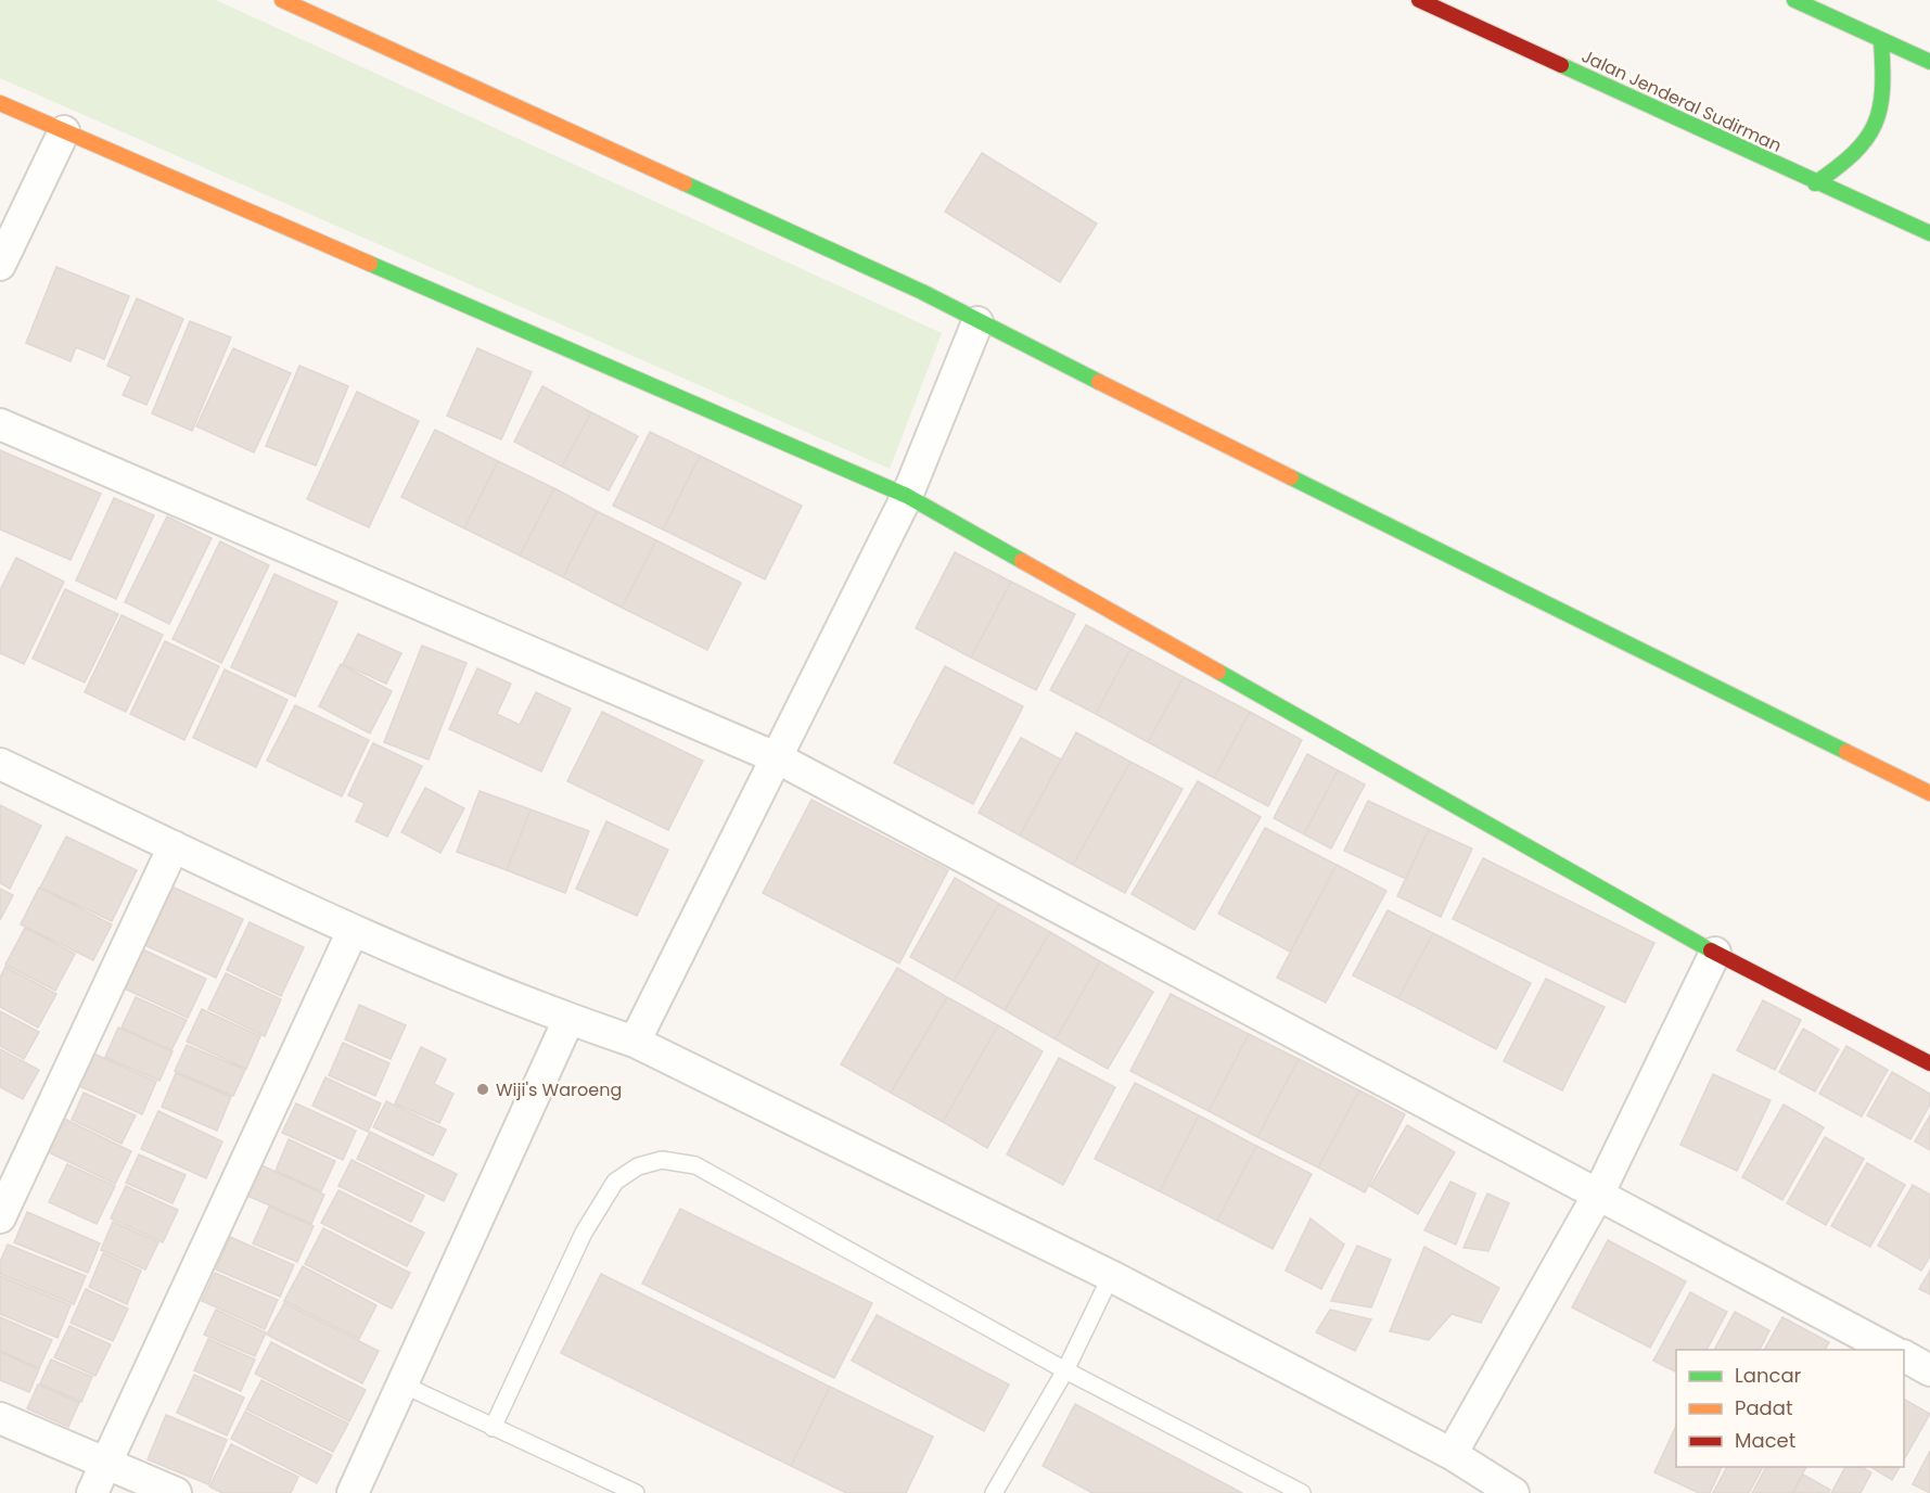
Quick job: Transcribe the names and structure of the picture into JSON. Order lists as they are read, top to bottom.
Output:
{
  "streets": {
    "main road": ["Jalan Jenderal Sudirman"]
  },
  "places": ["Wiji's Waroeng"],
  "legend": ["Lancar", "Padat", "Macet"]
}
